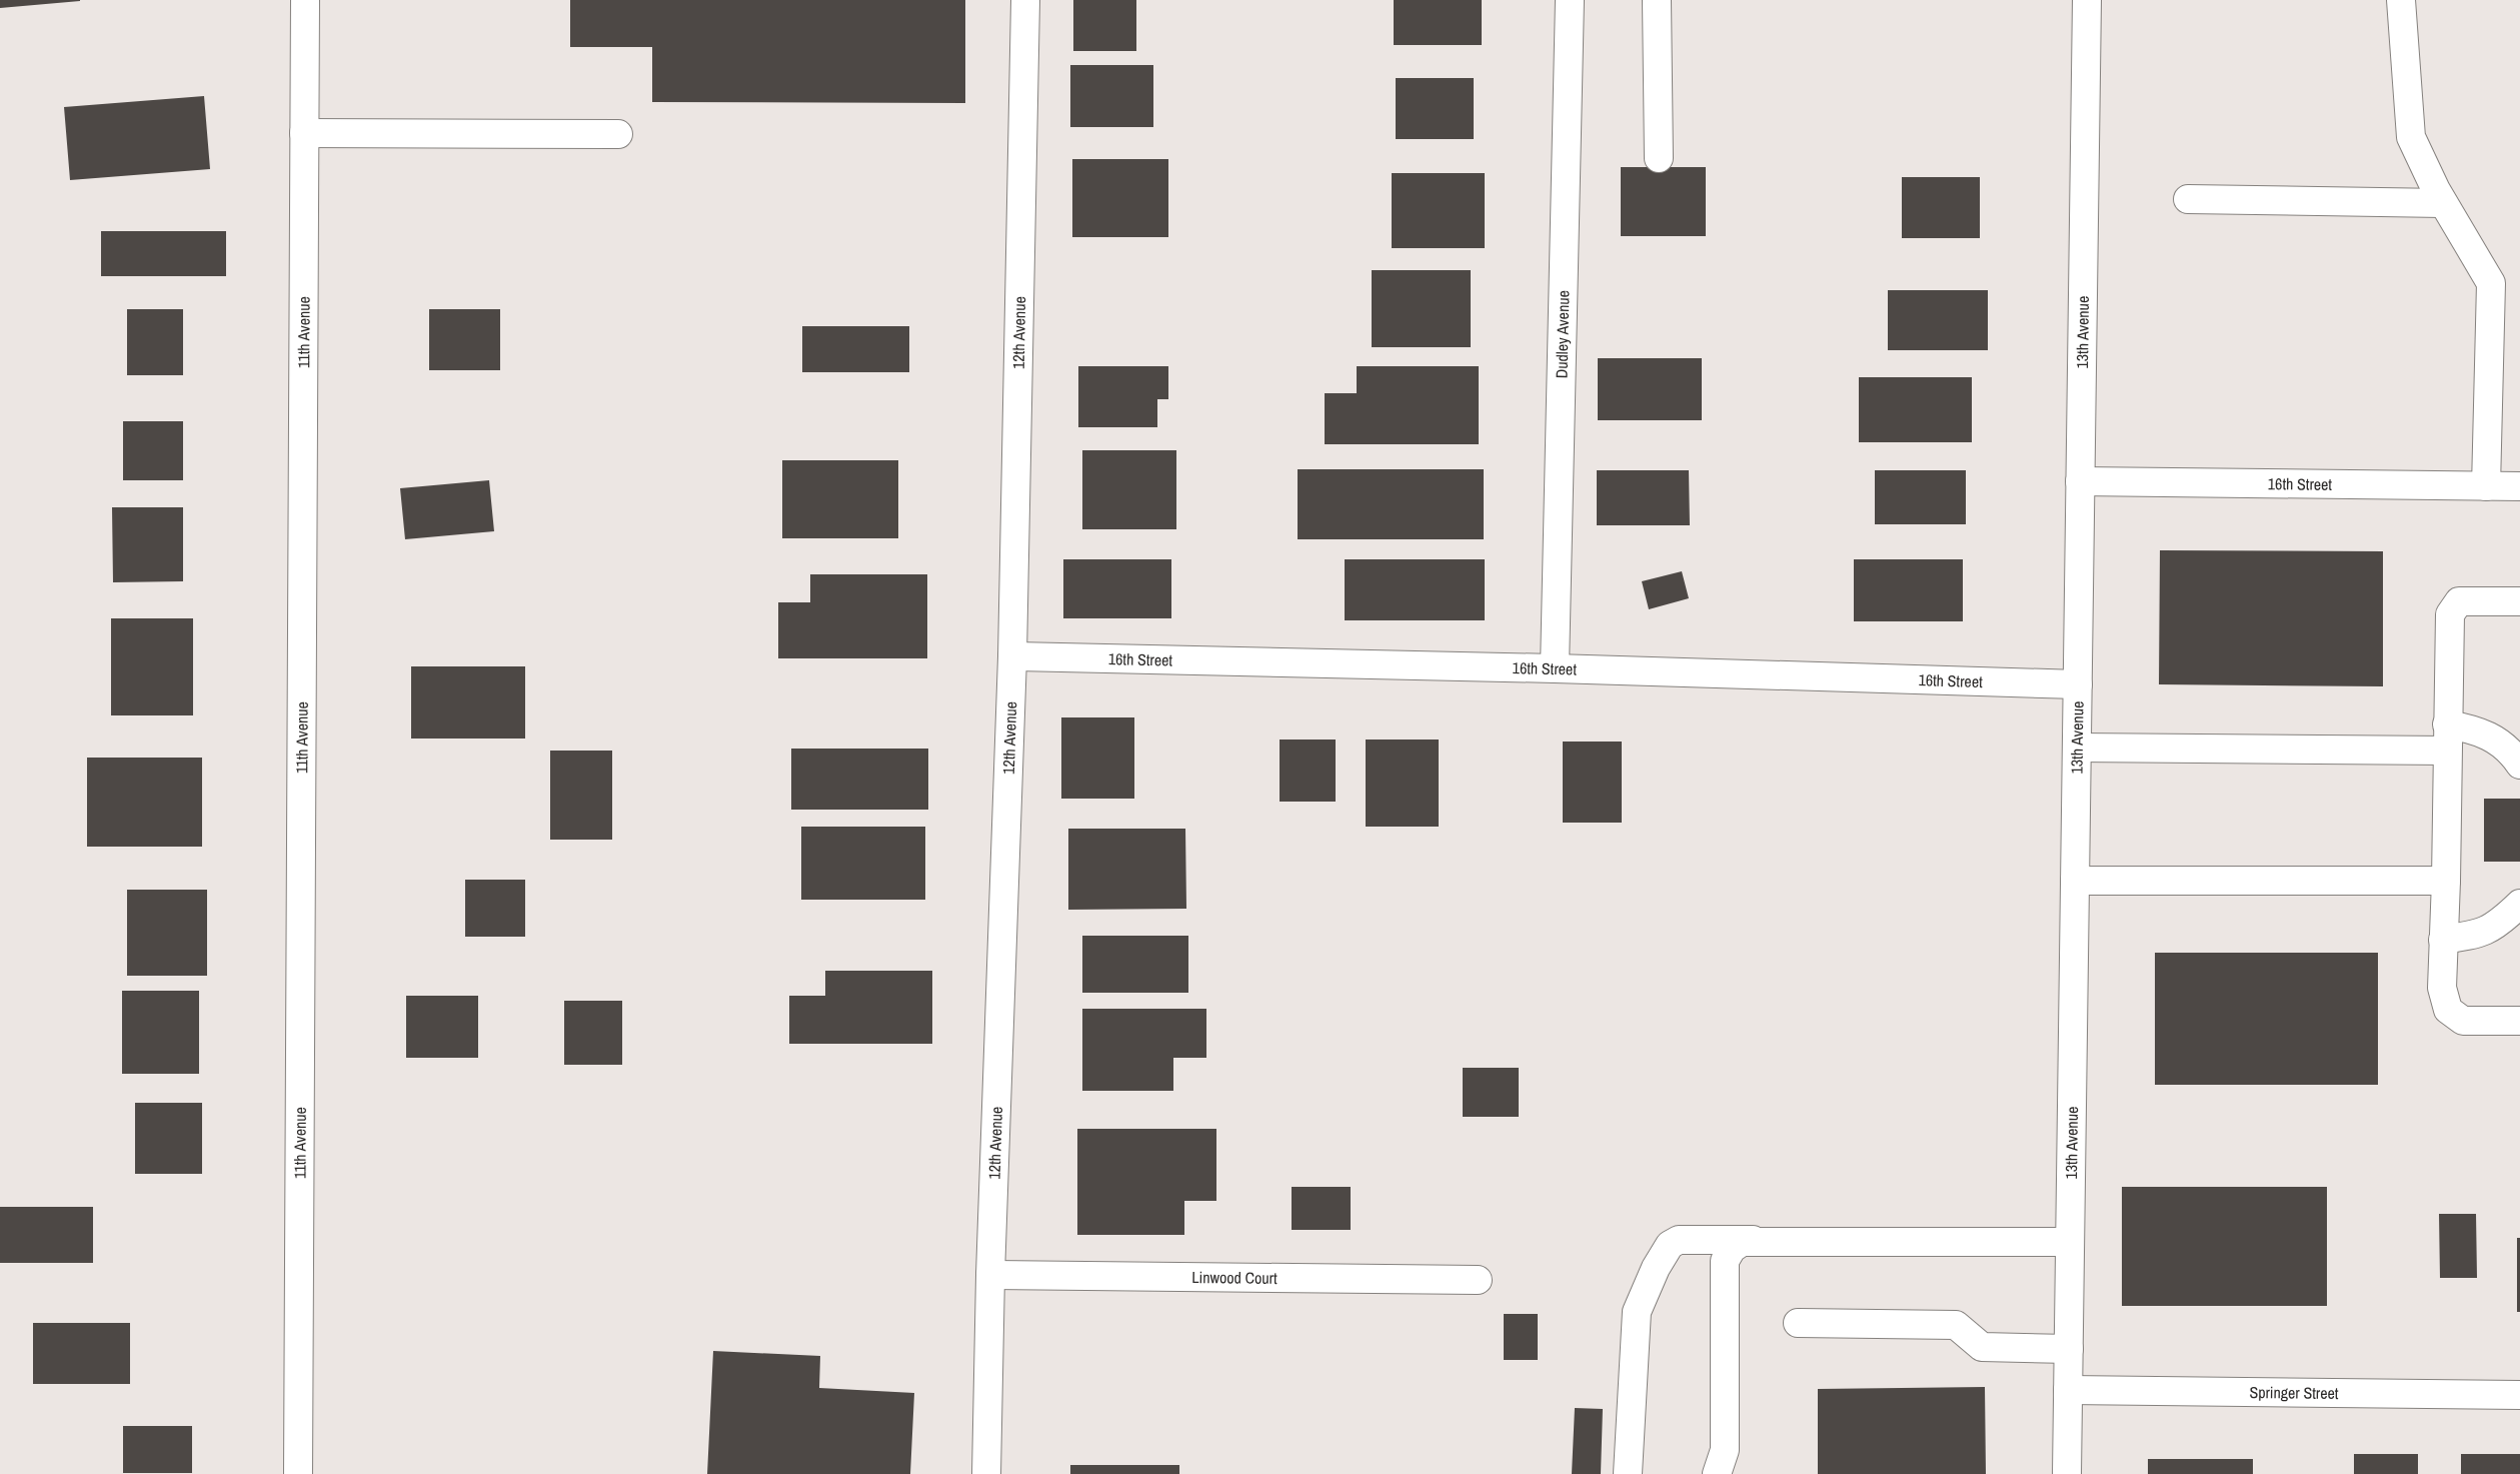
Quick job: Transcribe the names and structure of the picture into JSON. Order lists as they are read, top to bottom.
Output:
{
  "streets": {
    "street": [
      "11th Avenue",
      "12th Avenue",
      "13th Avenue",
      "Dudley Avenue",
      "16th Street",
      "Linwood Court",
      "Springer Street"
    ]
  },
  "crossings": [
    ["12th Avenue", "16th Street"],
    ["12th Avenue", "Linwood Court"],
    ["13th Avenue", "16th Street"],
    ["13th Avenue", "Springer Street"],
    ["Dudley Avenue", "16th Street"]
  ]
}
